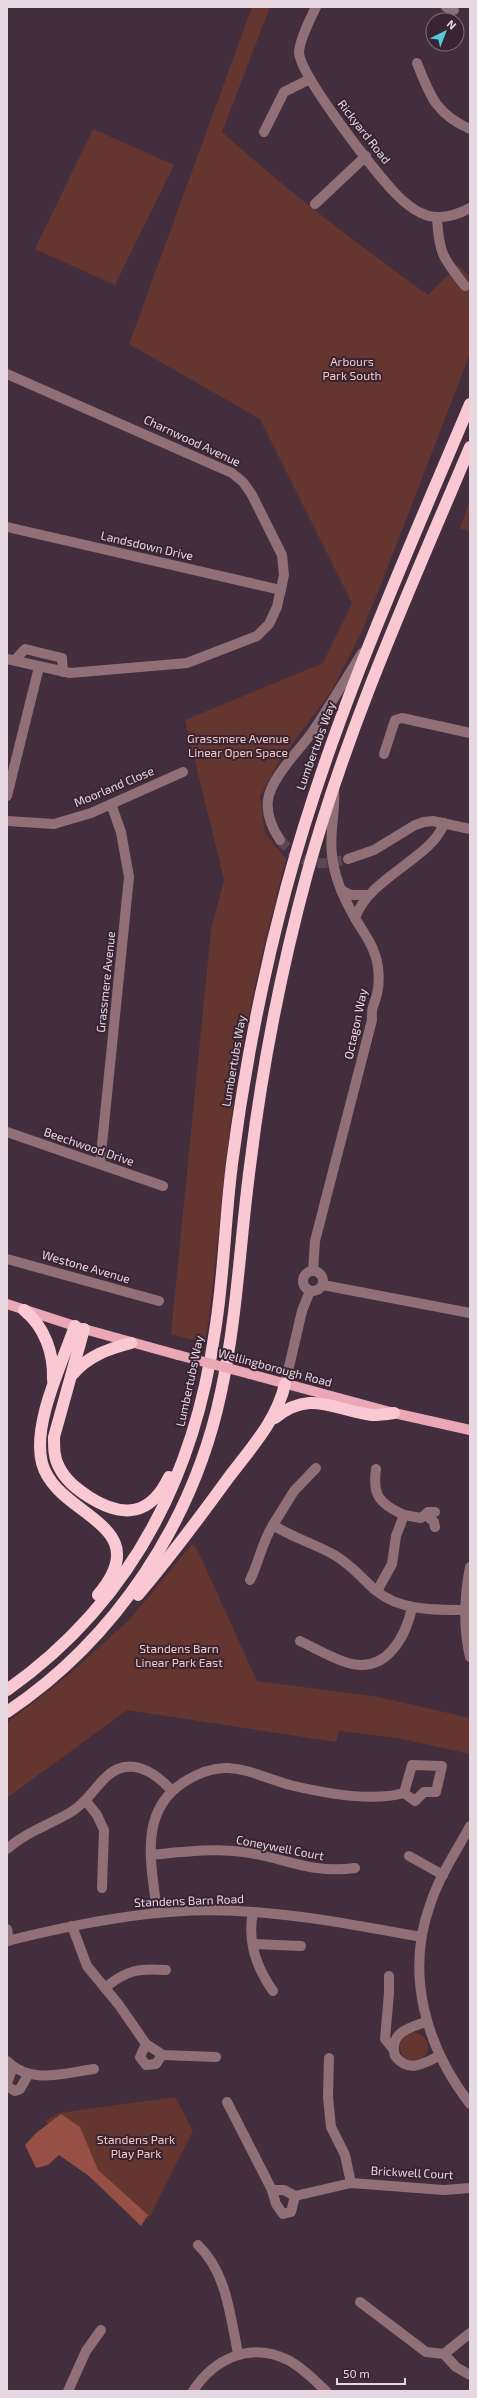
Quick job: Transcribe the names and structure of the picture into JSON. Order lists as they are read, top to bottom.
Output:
{
  "streets": {
    "highway": ["Lumbertubs Way"],
    "main road": ["Wellingborough Road"],
    "street": [
      "Rickyard Road",
      "Charnwood Avenue",
      "Landsdown Drive",
      "Moorland Close",
      "Grassmere Avenue",
      "Octagon Way",
      "Beechwood Drive",
      "Westone Avenue",
      "Coneywell Court",
      "Standens Barn Road",
      "Brickwell Court"
    ]
  },
  "crossings": [
    ["Charnwood Avenue", "Landsdown Drive"],
    ["Moorland Close", "Grassmere Avenue"],
    ["Grassmere Avenue", "Beechwood Drive"]
  ],
  "parks": [
    "Arbours Park South",
    "Grassmere Avenue Linear Open Space",
    "Standens Barn Linear Park East",
    "Standens Park Play Park"
  ],
  "scale_bar": "50 m",
  "north": "top right"
}
